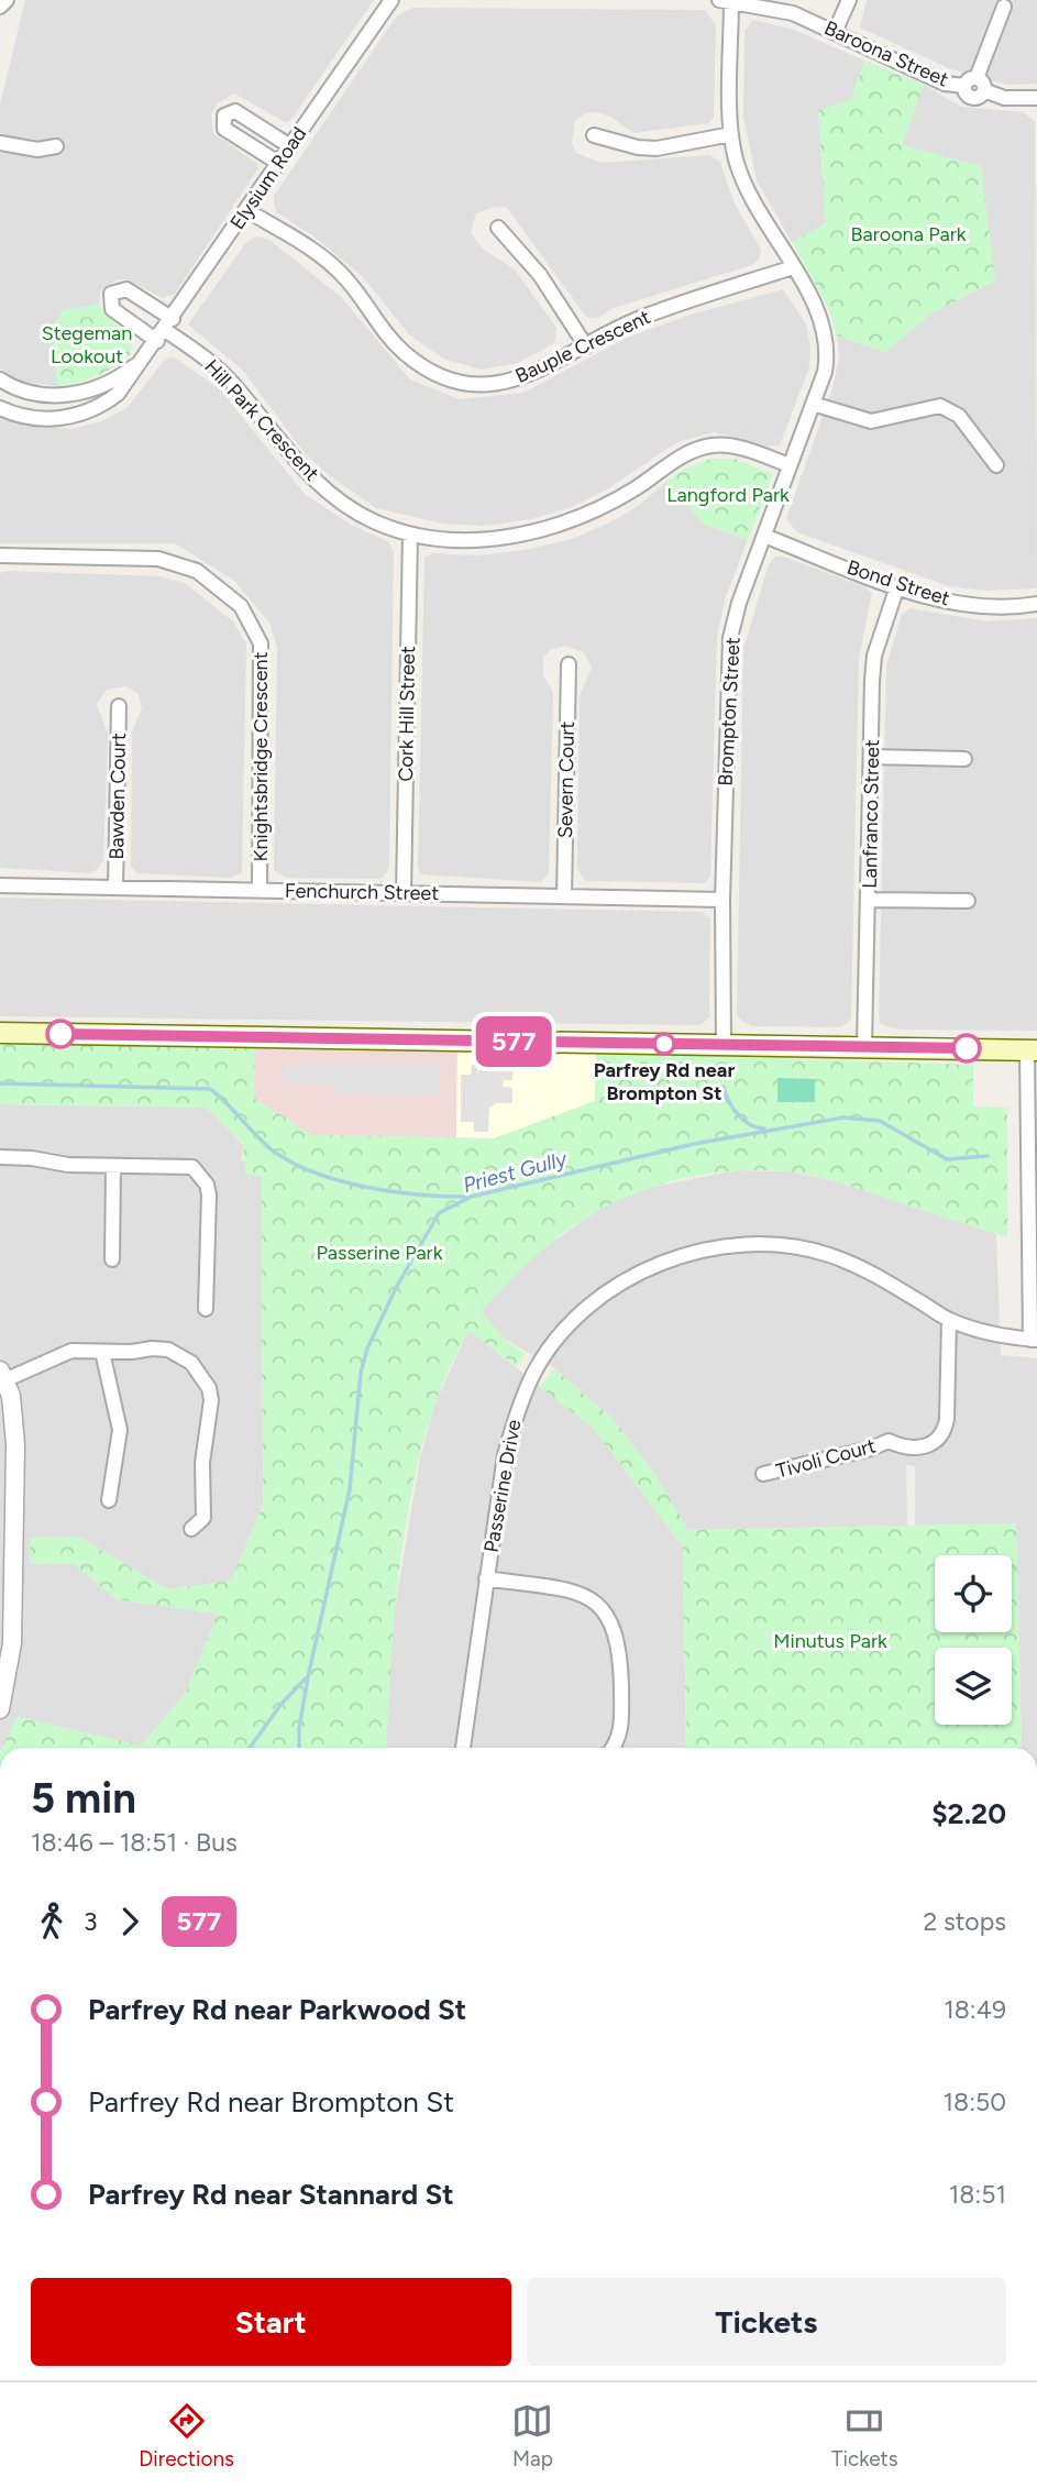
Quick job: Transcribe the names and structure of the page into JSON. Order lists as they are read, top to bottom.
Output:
{
  "streets": {
    "street": [
      "Baroona Street",
      "Elysium Road",
      "Bauple Crescent",
      "Hill Park Crescent",
      "Bond Street",
      "Brompton Street",
      "Cork Hill Street",
      "Knightsbridge Crescent",
      "Severn Court",
      "Bawden Court",
      "Lanfranco Street",
      "Fenchurch Street",
      "Tivoli Court",
      "Passerine Drive"
    ]
  },
  "crossings": [
    ["Baroona Street", "Brompton Street"],
    ["Elysium Road", "Bauple Crescent"],
    ["Elysium Road", "Hill Park Crescent"],
    ["Bauple Crescent", "Brompton Street"],
    ["Hill Park Crescent", "Brompton Street"],
    ["Hill Park Crescent", "Cork Hill Street"],
    ["Bond Street", "Brompton Street"],
    ["Bond Street", "Lanfranco Street"],
    ["Brompton Street", "Fenchurch Street"],
    ["Cork Hill Street", "Fenchurch Street"],
    ["Knightsbridge Crescent", "Fenchurch Street"],
    ["Severn Court", "Fenchurch Street"],
    ["Bawden Court", "Fenchurch Street"],
    ["Tivoli Court", "Passerine Drive"]
  ],
  "water": ["Priest Gully"],
  "parks": [
    "Baroona Park",
    "Stegeman Lookout",
    "Langford Park",
    "Passerine Park",
    "Minutus Park"
  ],
  "places": ["Parfrey Rd near Brompton St"],
  "lines": ["bus line 577"],
  "page": {
    "on_map": "577",
    "heading": ["5 min", "18:46 – 18:51 · Bus", "$2.20"],
    "legs": ["3", "577", "2 stops"],
    "list": [
      {
        "name": "Parfrey Rd near Parkwood St",
        "value": "18:49"
      },
      {
        "name": "Parfrey Rd near Brompton St",
        "value": "18:50"
      },
      {
        "name": "Parfrey Rd near Stannard St",
        "value": "18:51"
      }
    ],
    "buttons": ["Start", "Tickets"],
    "tabs": ["Directions", "Map", "Tickets"]
  }
}
